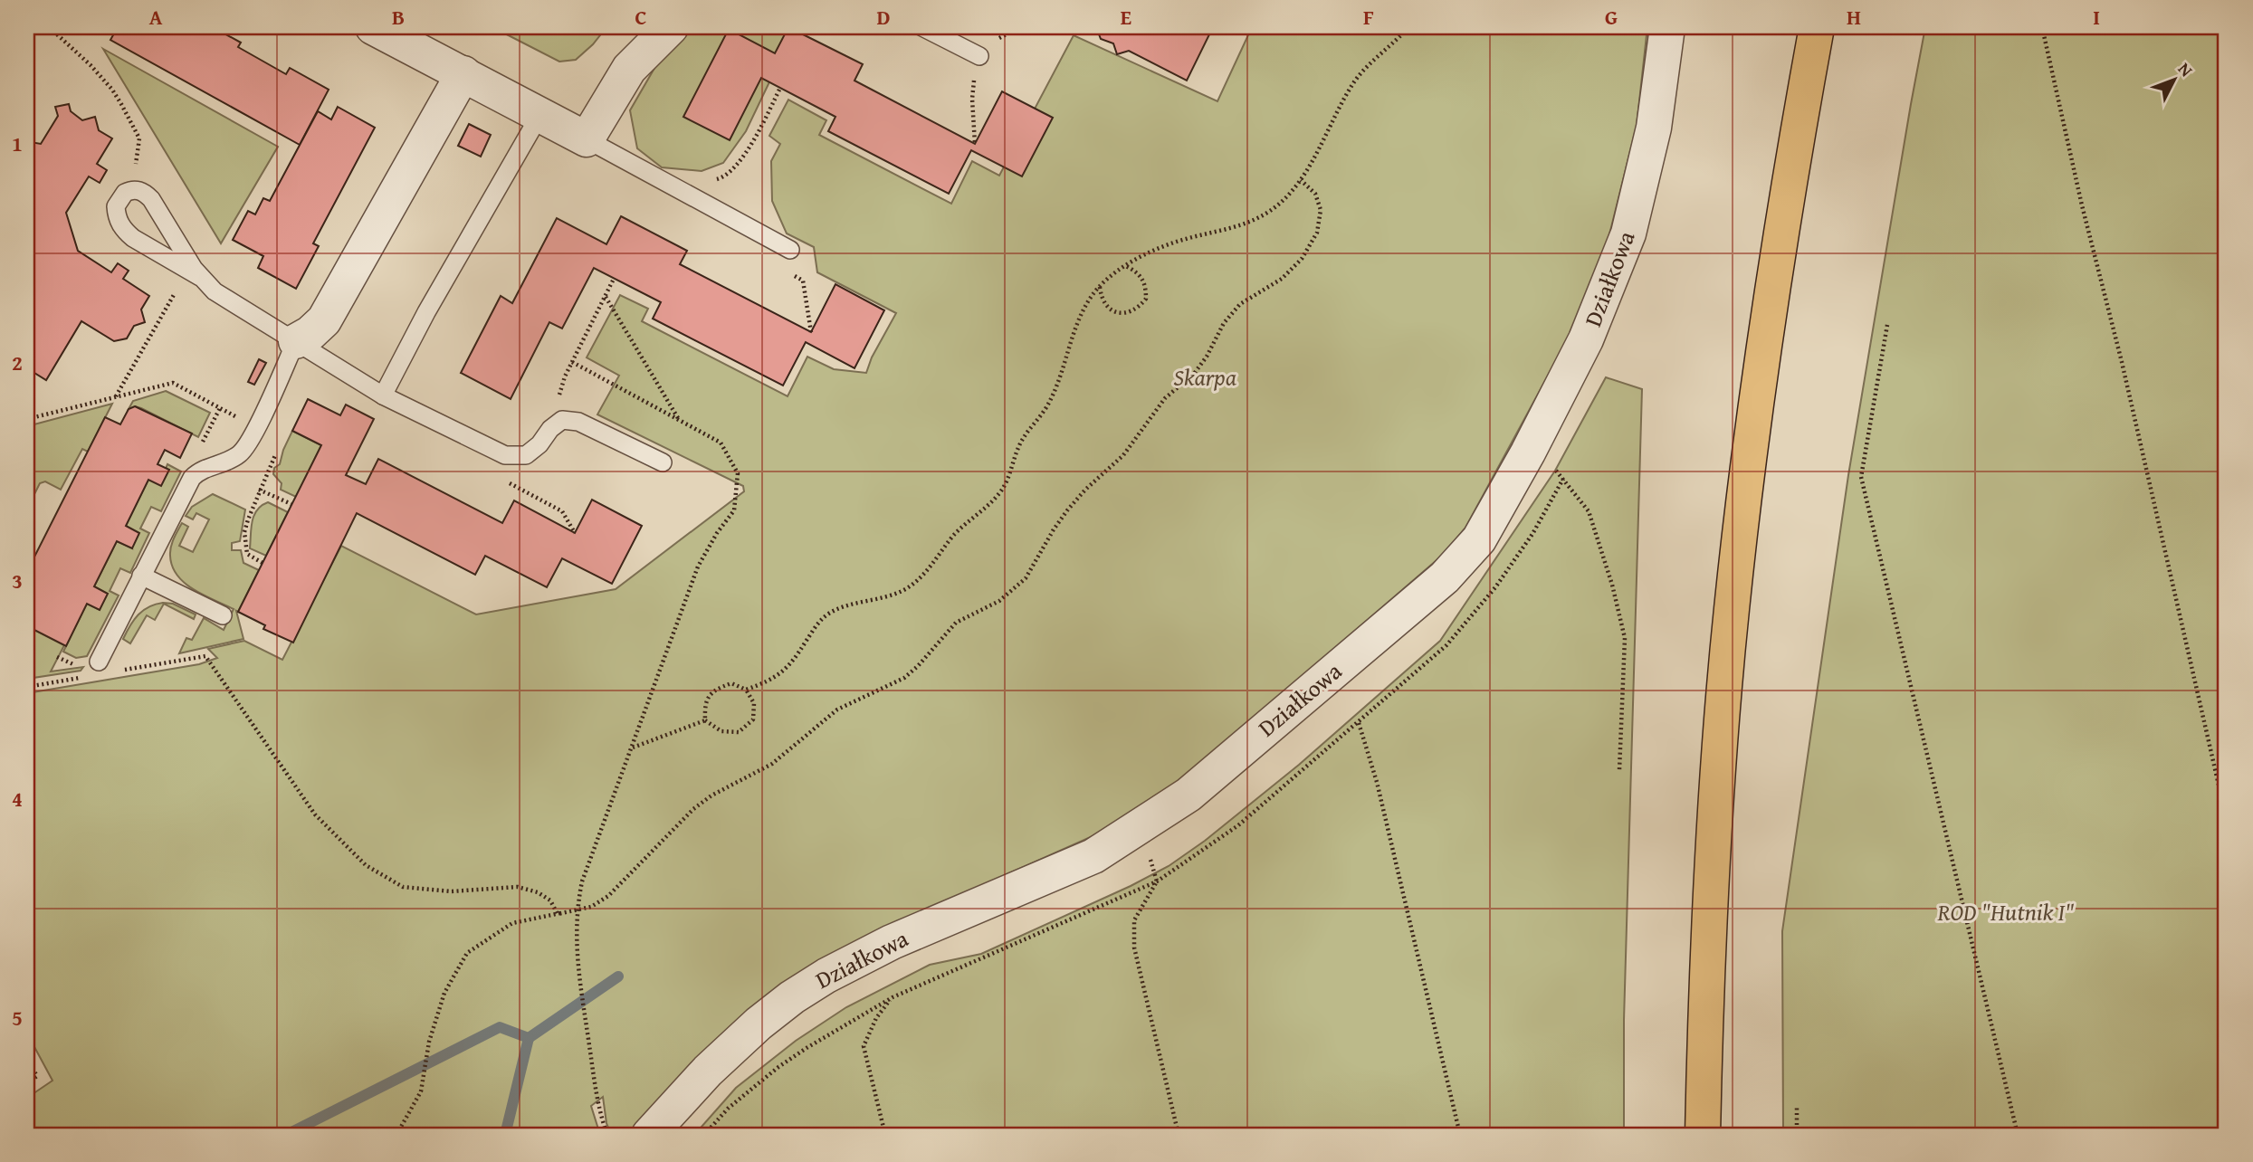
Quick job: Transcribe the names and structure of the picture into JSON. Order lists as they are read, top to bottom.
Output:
{
  "streets": {
    "street": ["Działkowa"]
  },
  "parks": ["Skarpa", "ROD \"Hutnik I\""],
  "north": "top right",
  "grid": {
    "columns": [
      "A",
      "B",
      "C",
      "D",
      "E",
      "F",
      "G",
      "H",
      "I"
    ],
    "rows": [
      "1",
      "2",
      "3",
      "4",
      "5"
    ]
  }
}
